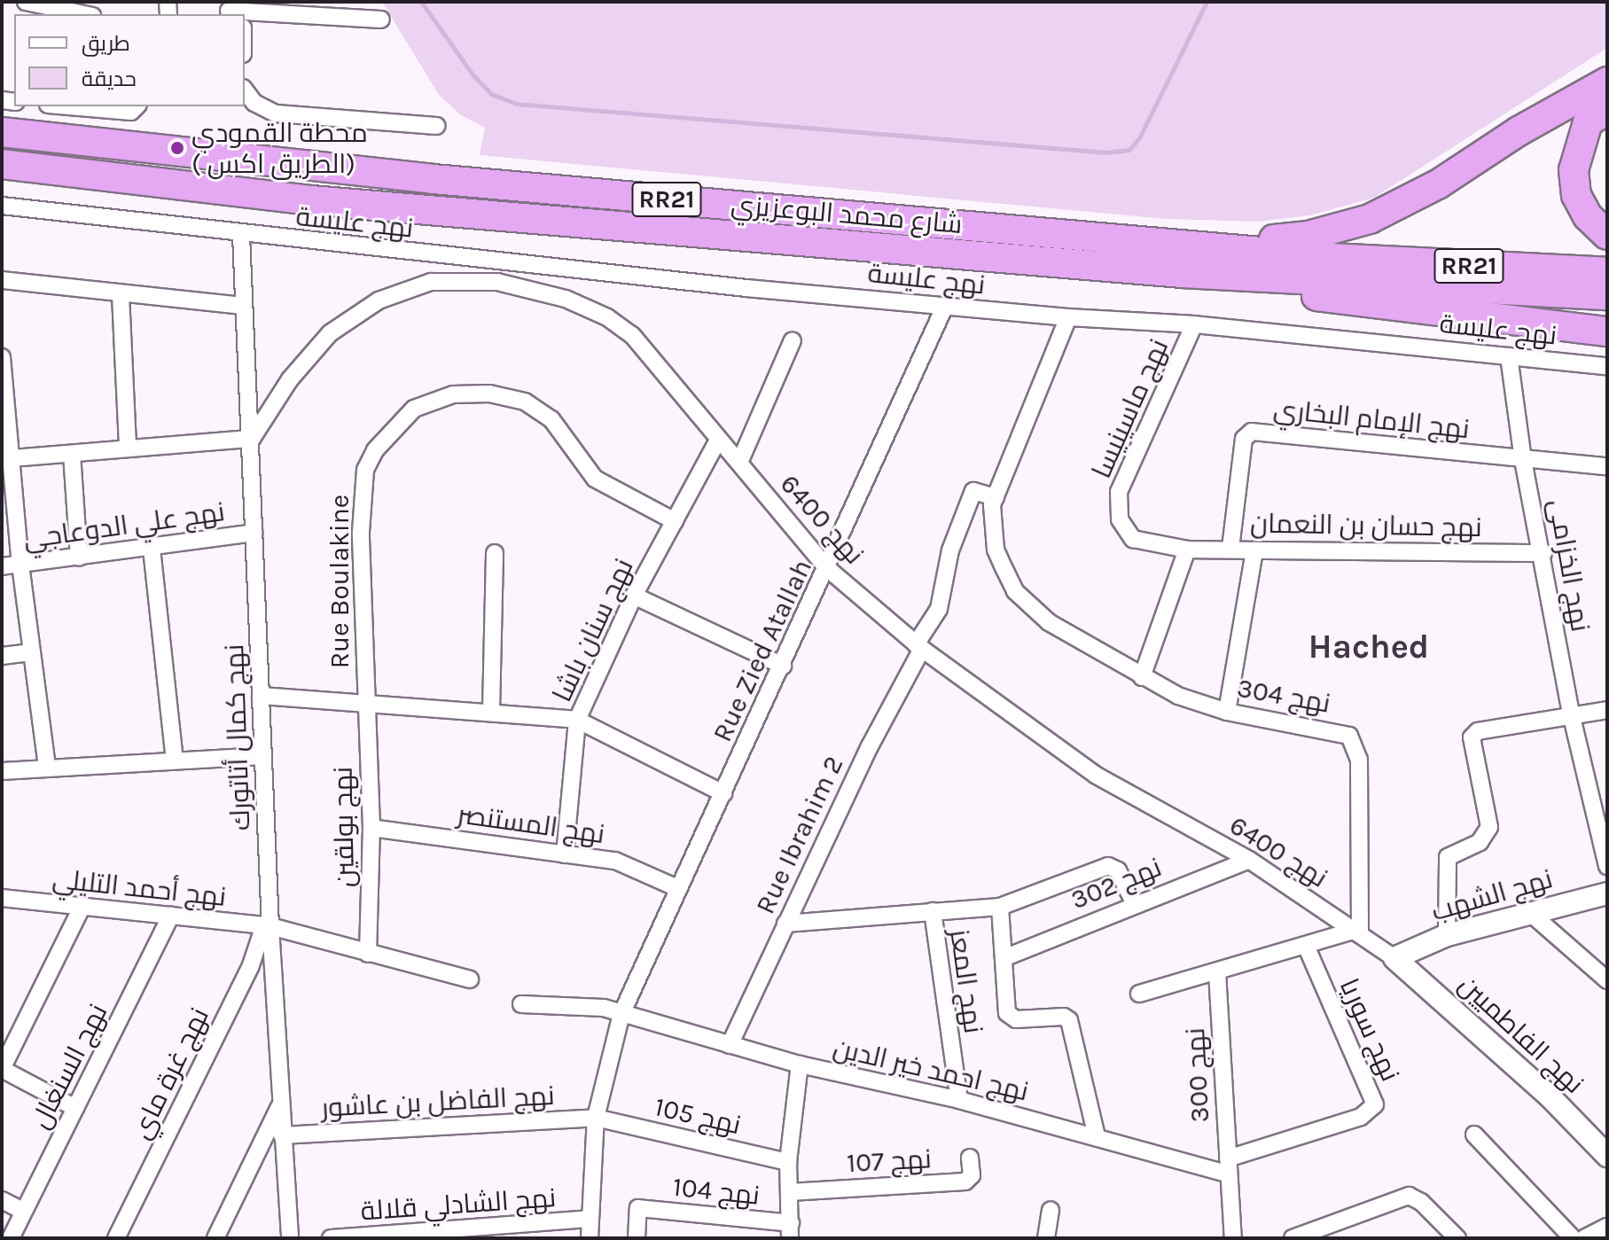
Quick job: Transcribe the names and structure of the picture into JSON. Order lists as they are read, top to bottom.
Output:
{
  "streets": {
    "highway": ["RR21", "شارع محمد البوعزيزي"],
    "street": [
      "نهج عليسة",
      "نهج ماسينيسا",
      "نهج الإمام البخاري",
      "نهج 6400",
      "نهج علي الدوعاجي",
      "نهج حسان بن النعمان",
      "نهج الخزامى",
      "Rue Boulakine",
      "نهج سنان باشا",
      "Rue Zied Atallah",
      "نهج 304",
      "نهج كمال أتاتورك",
      "نهج المستنصر",
      "نهج بولقين",
      "Rue Ibrahim 2",
      "نهج 302",
      "نهج أحمد التليلي",
      "نهج الشهب",
      "نهج المعز",
      "نهج سوريا",
      "نهج الفاطميين",
      "نهج السنغال",
      "نهج احمد خير الدين",
      "نهج غرة ماي",
      "نهج 300",
      "نهج الفاضل بن عاشور",
      "نهج 105",
      "نهج 107",
      "نهج 104",
      "نهج الشادلي قلالة"
    ]
  },
  "crossings": [
    ["نهج عليسة", "نهج ماسينيسا"],
    ["نهج عليسة", "نهج الخزامى"],
    ["نهج عليسة", "Rue Zied Atallah"],
    ["نهج عليسة", "نهج 304"],
    ["نهج عليسة", "نهج كمال أتاتورك"],
    ["نهج ماسينيسا", "نهج حسان بن النعمان"],
    ["نهج الإمام البخاري", "نهج حسان بن النعمان"],
    ["نهج الإمام البخاري", "نهج الخزامى"],
    ["نهج 6400", "نهج سنان باشا"],
    ["نهج 6400", "Rue Zied Atallah"],
    ["نهج 6400", "نهج 304"],
    ["نهج 6400", "نهج كمال أتاتورك"],
    ["نهج 6400", "Rue Ibrahim 2"],
    ["نهج 6400", "نهج 302"],
    ["نهج 6400", "نهج الشهب"],
    ["نهج 6400", "نهج الفاطميين"],
    ["نهج علي الدوعاجي", "نهج كمال أتاتورك"],
    ["نهج حسان بن النعمان", "نهج الخزامى"],
    ["Rue Boulakine", "نهج سنان باشا"],
    ["Rue Boulakine", "نهج بولقين"],
    ["نهج سنان باشا", "نهج المستنصر"],
    ["Rue Zied Atallah", "نهج المستنصر"],
    ["Rue Zied Atallah", "نهج احمد خير الدين"],
    ["Rue Zied Atallah", "نهج الفاضل بن عاشور"],
    ["Rue Zied Atallah", "نهج 105"],
    ["Rue Zied Atallah", "نهج الشادلي قلالة"],
    ["نهج 304", "Rue Ibrahim 2"],
    ["نهج كمال أتاتورك", "نهج أحمد التليلي"],
    ["نهج كمال أتاتورك", "نهج غرة ماي"],
    ["نهج كمال أتاتورك", "نهج الفاضل بن عاشور"],
    ["نهج المستنصر", "نهج بولقين"],
    ["Rue Ibrahim 2", "نهج احمد خير الدين"],
    ["نهج أحمد التليلي", "نهج السنغال"],
    ["نهج أحمد التليلي", "نهج غرة ماي"],
    ["نهج الشهب", "نهج الفاطميين"],
    ["نهج المعز", "نهج احمد خير الدين"],
    ["نهج سوريا", "نهج احمد خير الدين"],
    ["نهج سوريا", "نهج 300"],
    ["نهج احمد خير الدين", "نهج 300"],
    ["نهج الفاضل بن عاشور", "نهج 105"]
  ],
  "districts": ["Hached"],
  "places": ["محطة القمودي ( الطريق اكس)"],
  "legend": ["طريق", "حديقة"]
}
